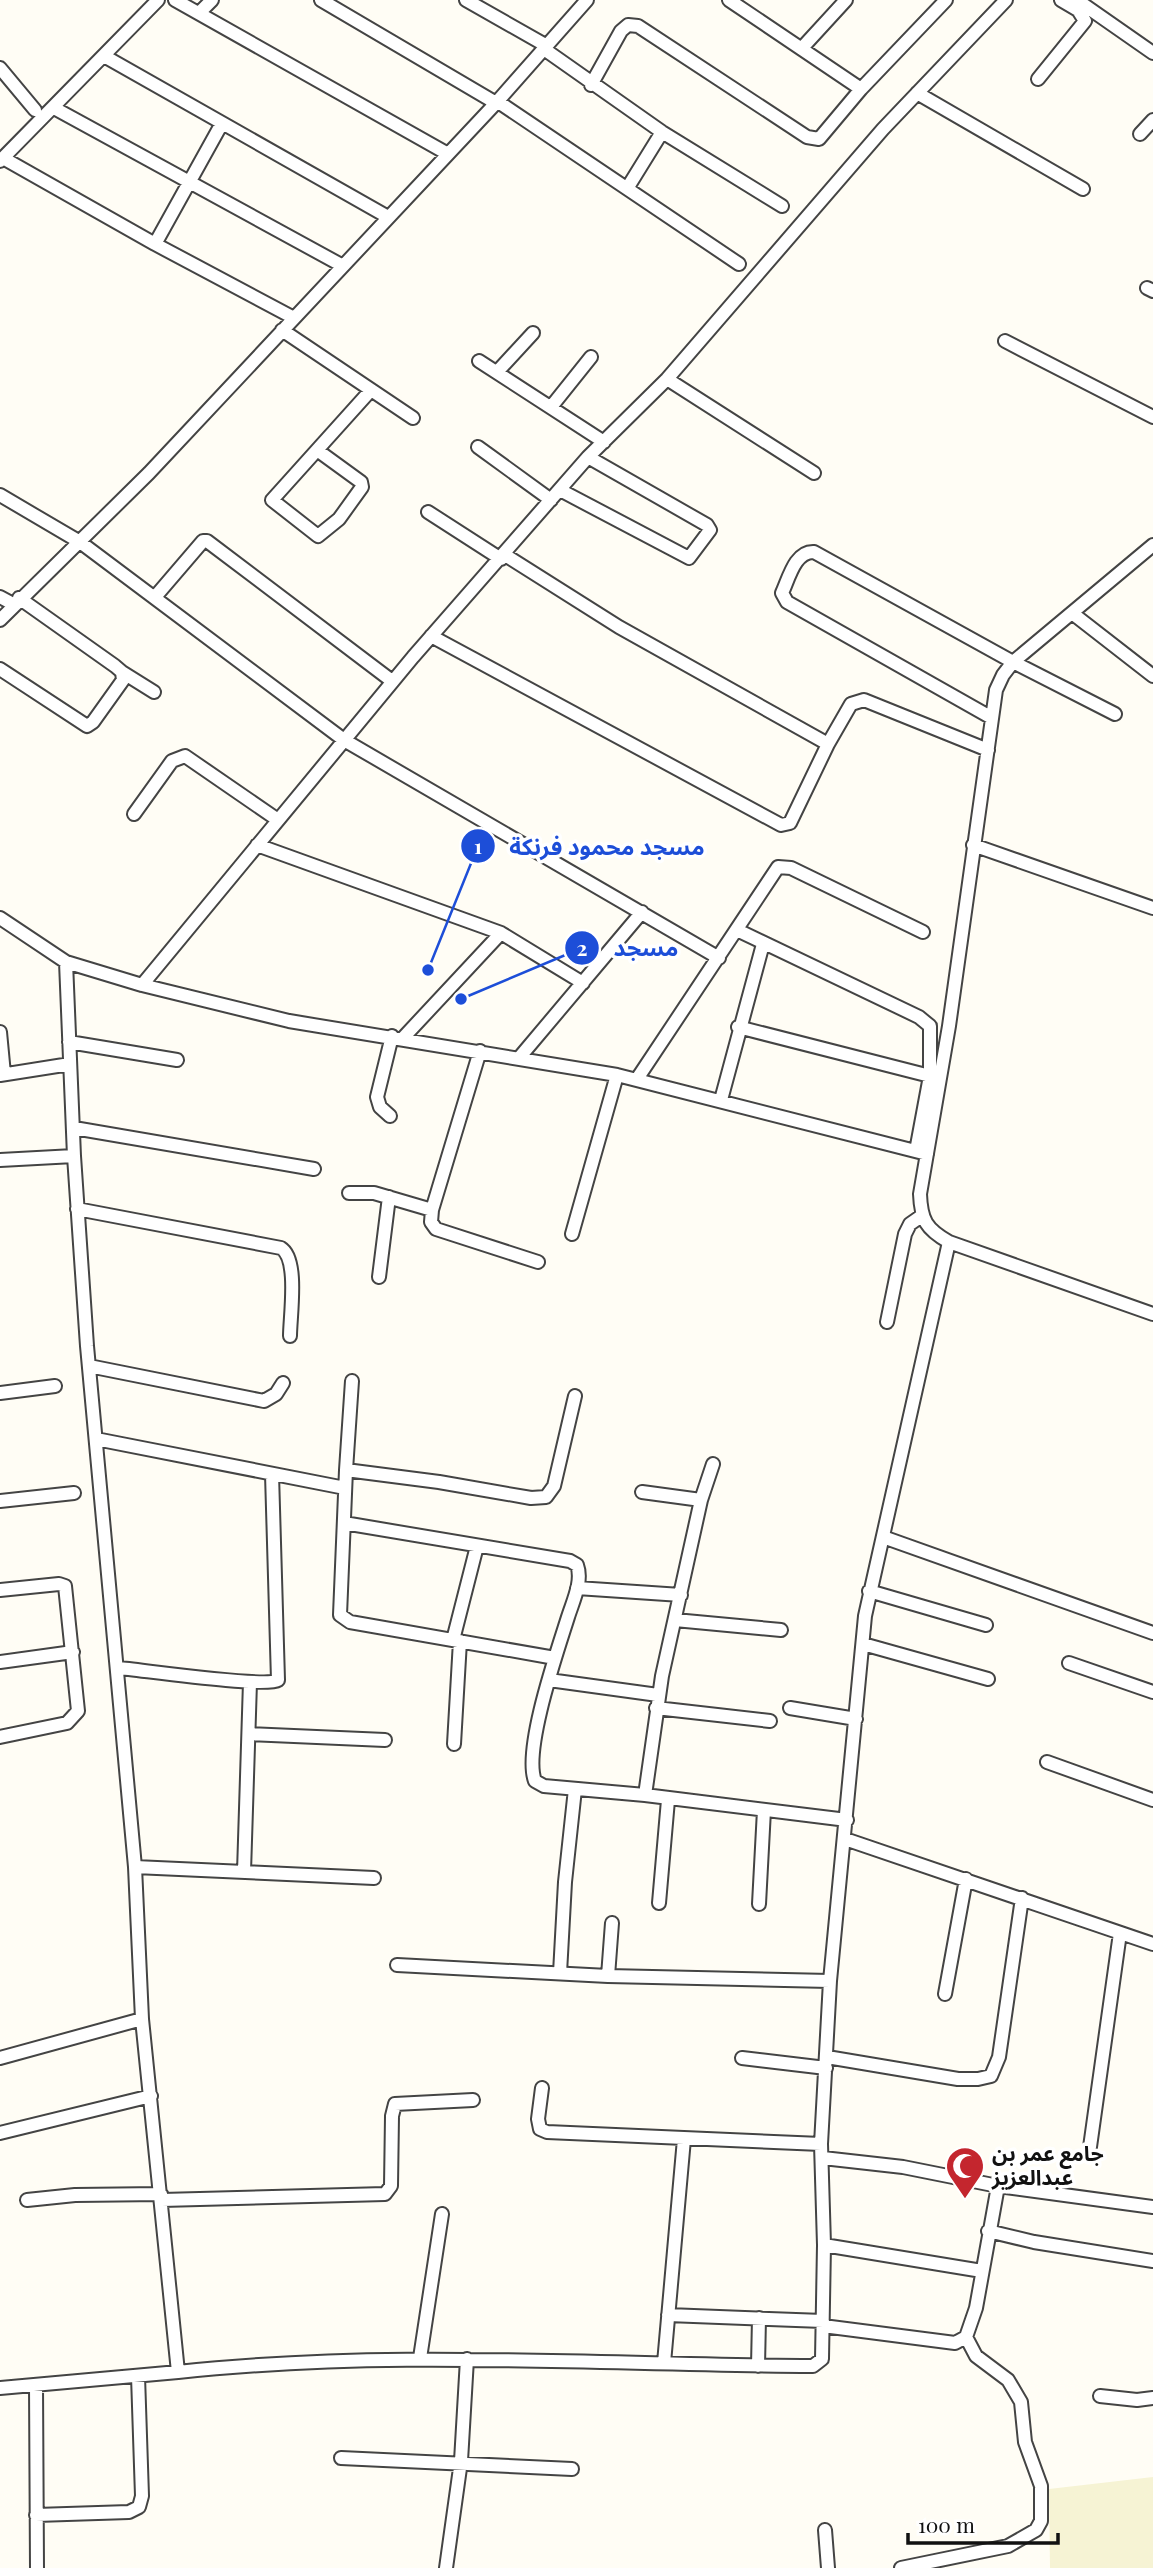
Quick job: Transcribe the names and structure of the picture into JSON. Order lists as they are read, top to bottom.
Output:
{
  "places": {
    "other": ["مسجد محمود فرنكة", "مسجد"],
    "mosque": ["جامع عمر بن عبدالعزيز"]
  },
  "scale_bar": "100 m"
}
